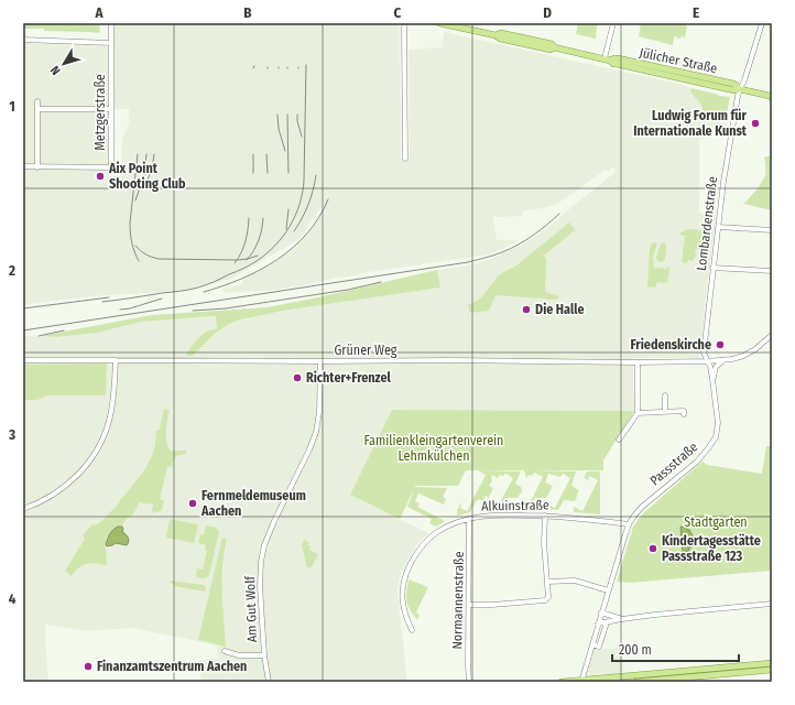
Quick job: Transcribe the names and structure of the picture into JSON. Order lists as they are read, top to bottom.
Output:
{
  "streets": {
    "main road": ["Jülicher Straße"],
    "street": [
      "Metzgerstraße",
      "Lombardenstraße",
      "Grüner Weg",
      "Passstraße",
      "Alkuinstraße",
      "Normannenstraße",
      "Am Gut Wolf"
    ]
  },
  "crossings": [
    ["Jülicher Straße", "Lombardenstraße"],
    ["Lombardenstraße", "Grüner Weg"],
    ["Lombardenstraße", "Passstraße"],
    ["Grüner Weg", "Passstraße"],
    ["Grüner Weg", "Am Gut Wolf"],
    ["Passstraße", "Alkuinstraße"],
    ["Alkuinstraße", "Normannenstraße"]
  ],
  "parks": ["Familienkleingartenverein Lehmkülchen", "Stadtgarten"],
  "places": [
    "Ludwig Forum für Internationale Kunst",
    "Aix Point Shooting Club",
    "Die Halle",
    "Friedenskirche",
    "Richter+Frenzel",
    "Fernmeldemuseum Aachen",
    "Kindertagesstätte Passstraße 123",
    "Finanzamtszentrum Aachen"
  ],
  "scale_bar": "200 m",
  "north": "bottom left",
  "grid": {
    "columns": [
      "A",
      "B",
      "C",
      "D",
      "E"
    ],
    "rows": [
      "1",
      "2",
      "3",
      "4"
    ]
  }
}
